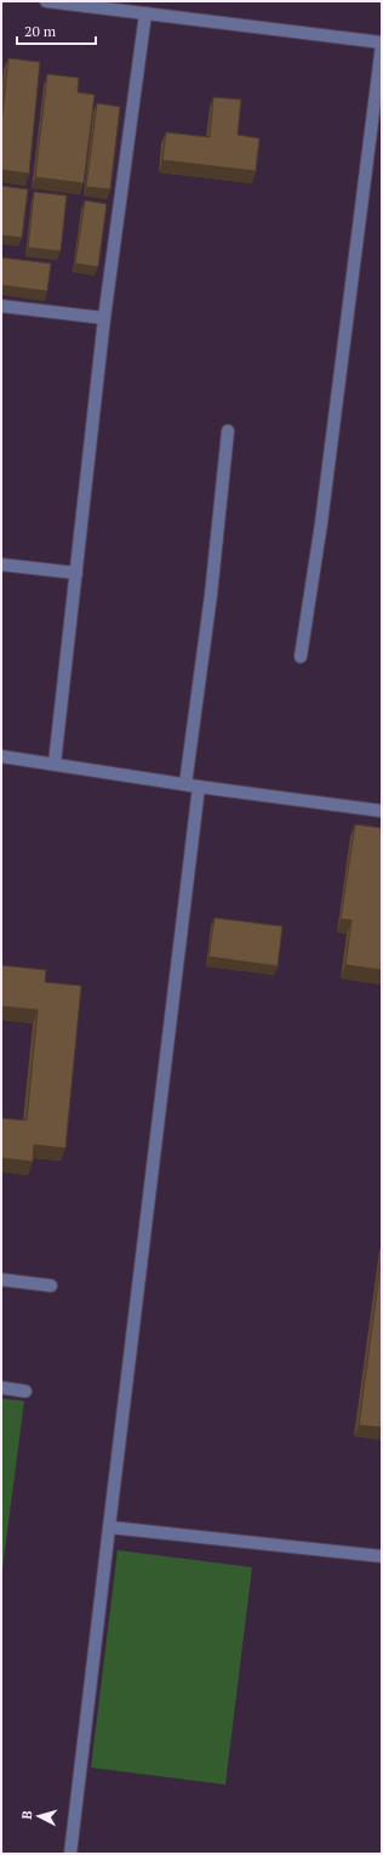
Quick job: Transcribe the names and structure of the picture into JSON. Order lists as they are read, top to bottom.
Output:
{
  "scale_bar": "20 m",
  "north": "left"
}
